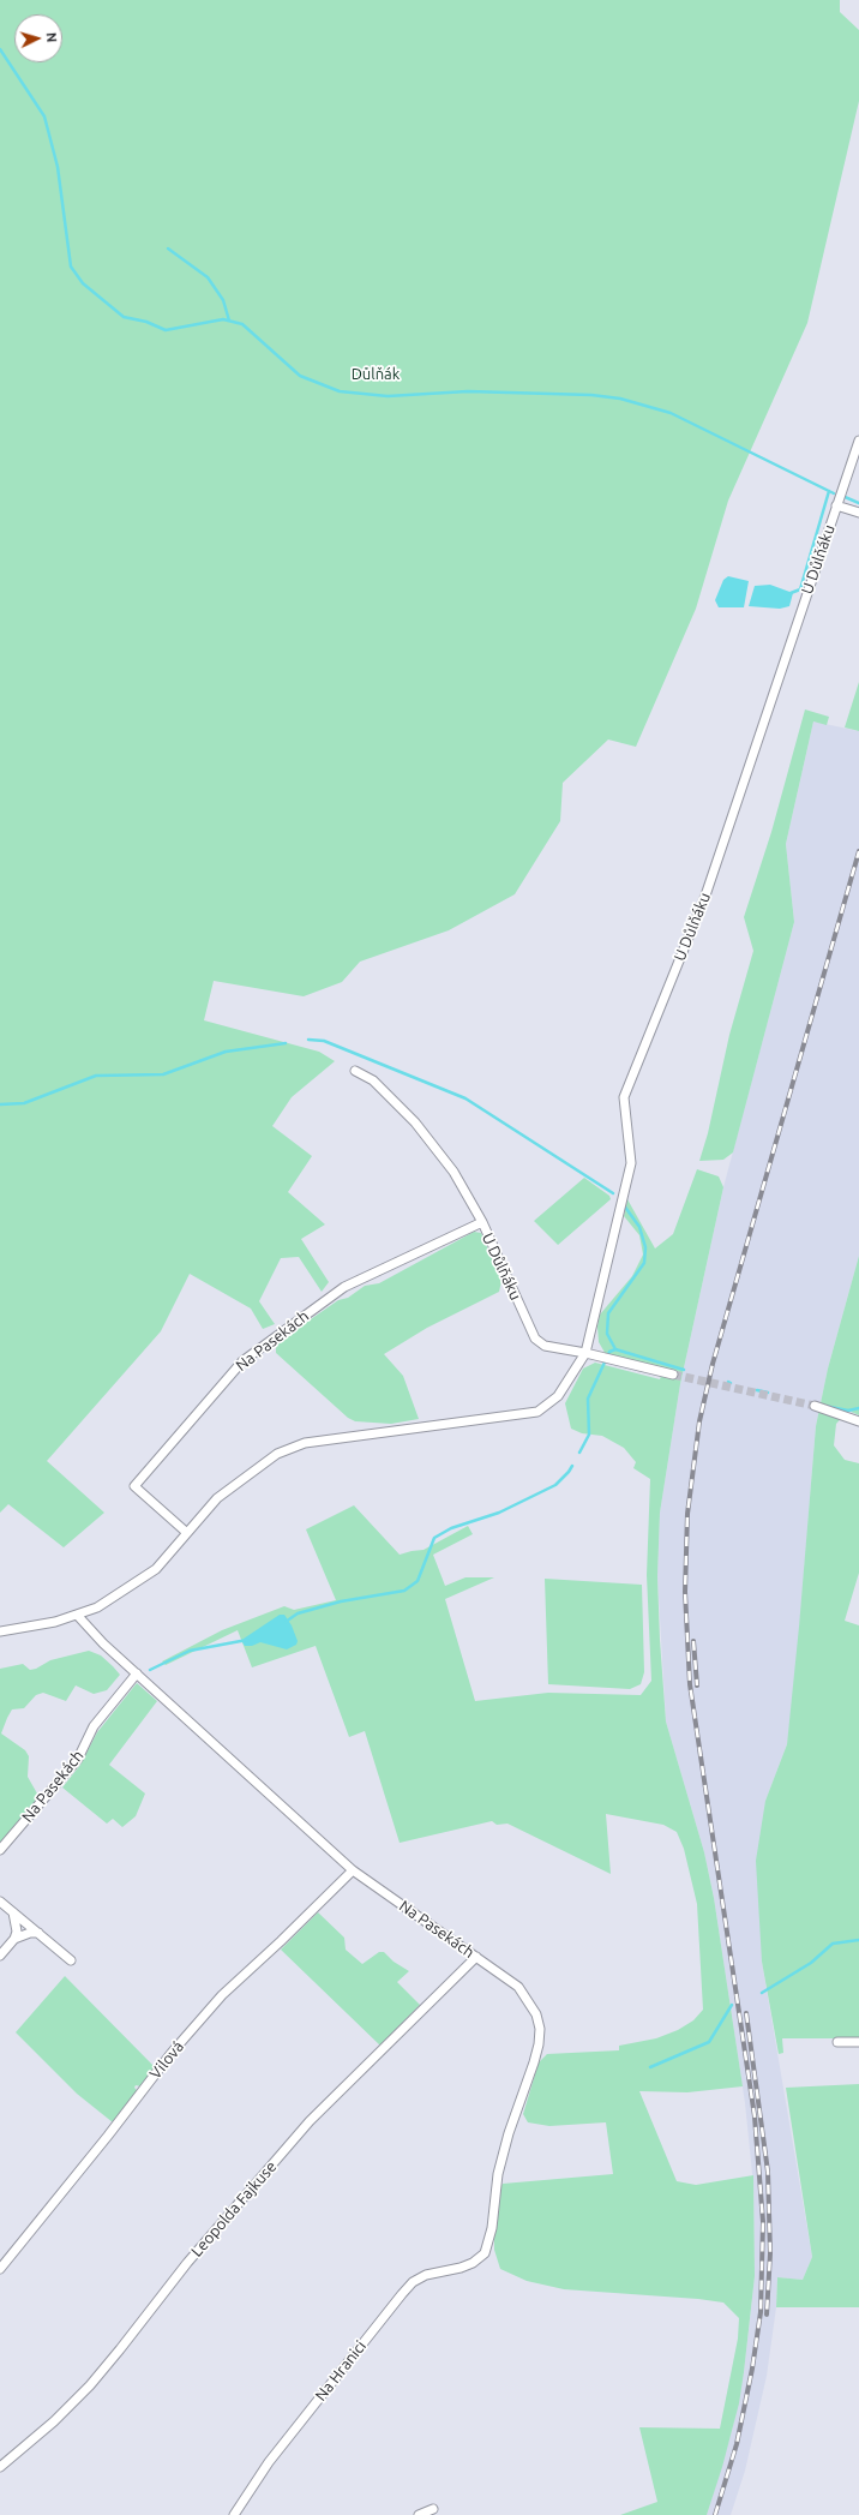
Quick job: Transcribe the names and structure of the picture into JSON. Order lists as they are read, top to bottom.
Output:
{
  "streets": {
    "street": [
      "U Důlňáku",
      "Na Pasekách",
      "Vilová",
      "Leopolda Fajkuse",
      "Na Hranici"
    ]
  },
  "crossings": [
    ["U Důlňáku", "Na Pasekách"],
    ["Na Pasekách", "Vilová"],
    ["Na Pasekách", "Leopolda Fajkuse"],
    ["Na Pasekách", "Na Hranici"]
  ],
  "parks": ["Důlňák"],
  "north": "right"
}
